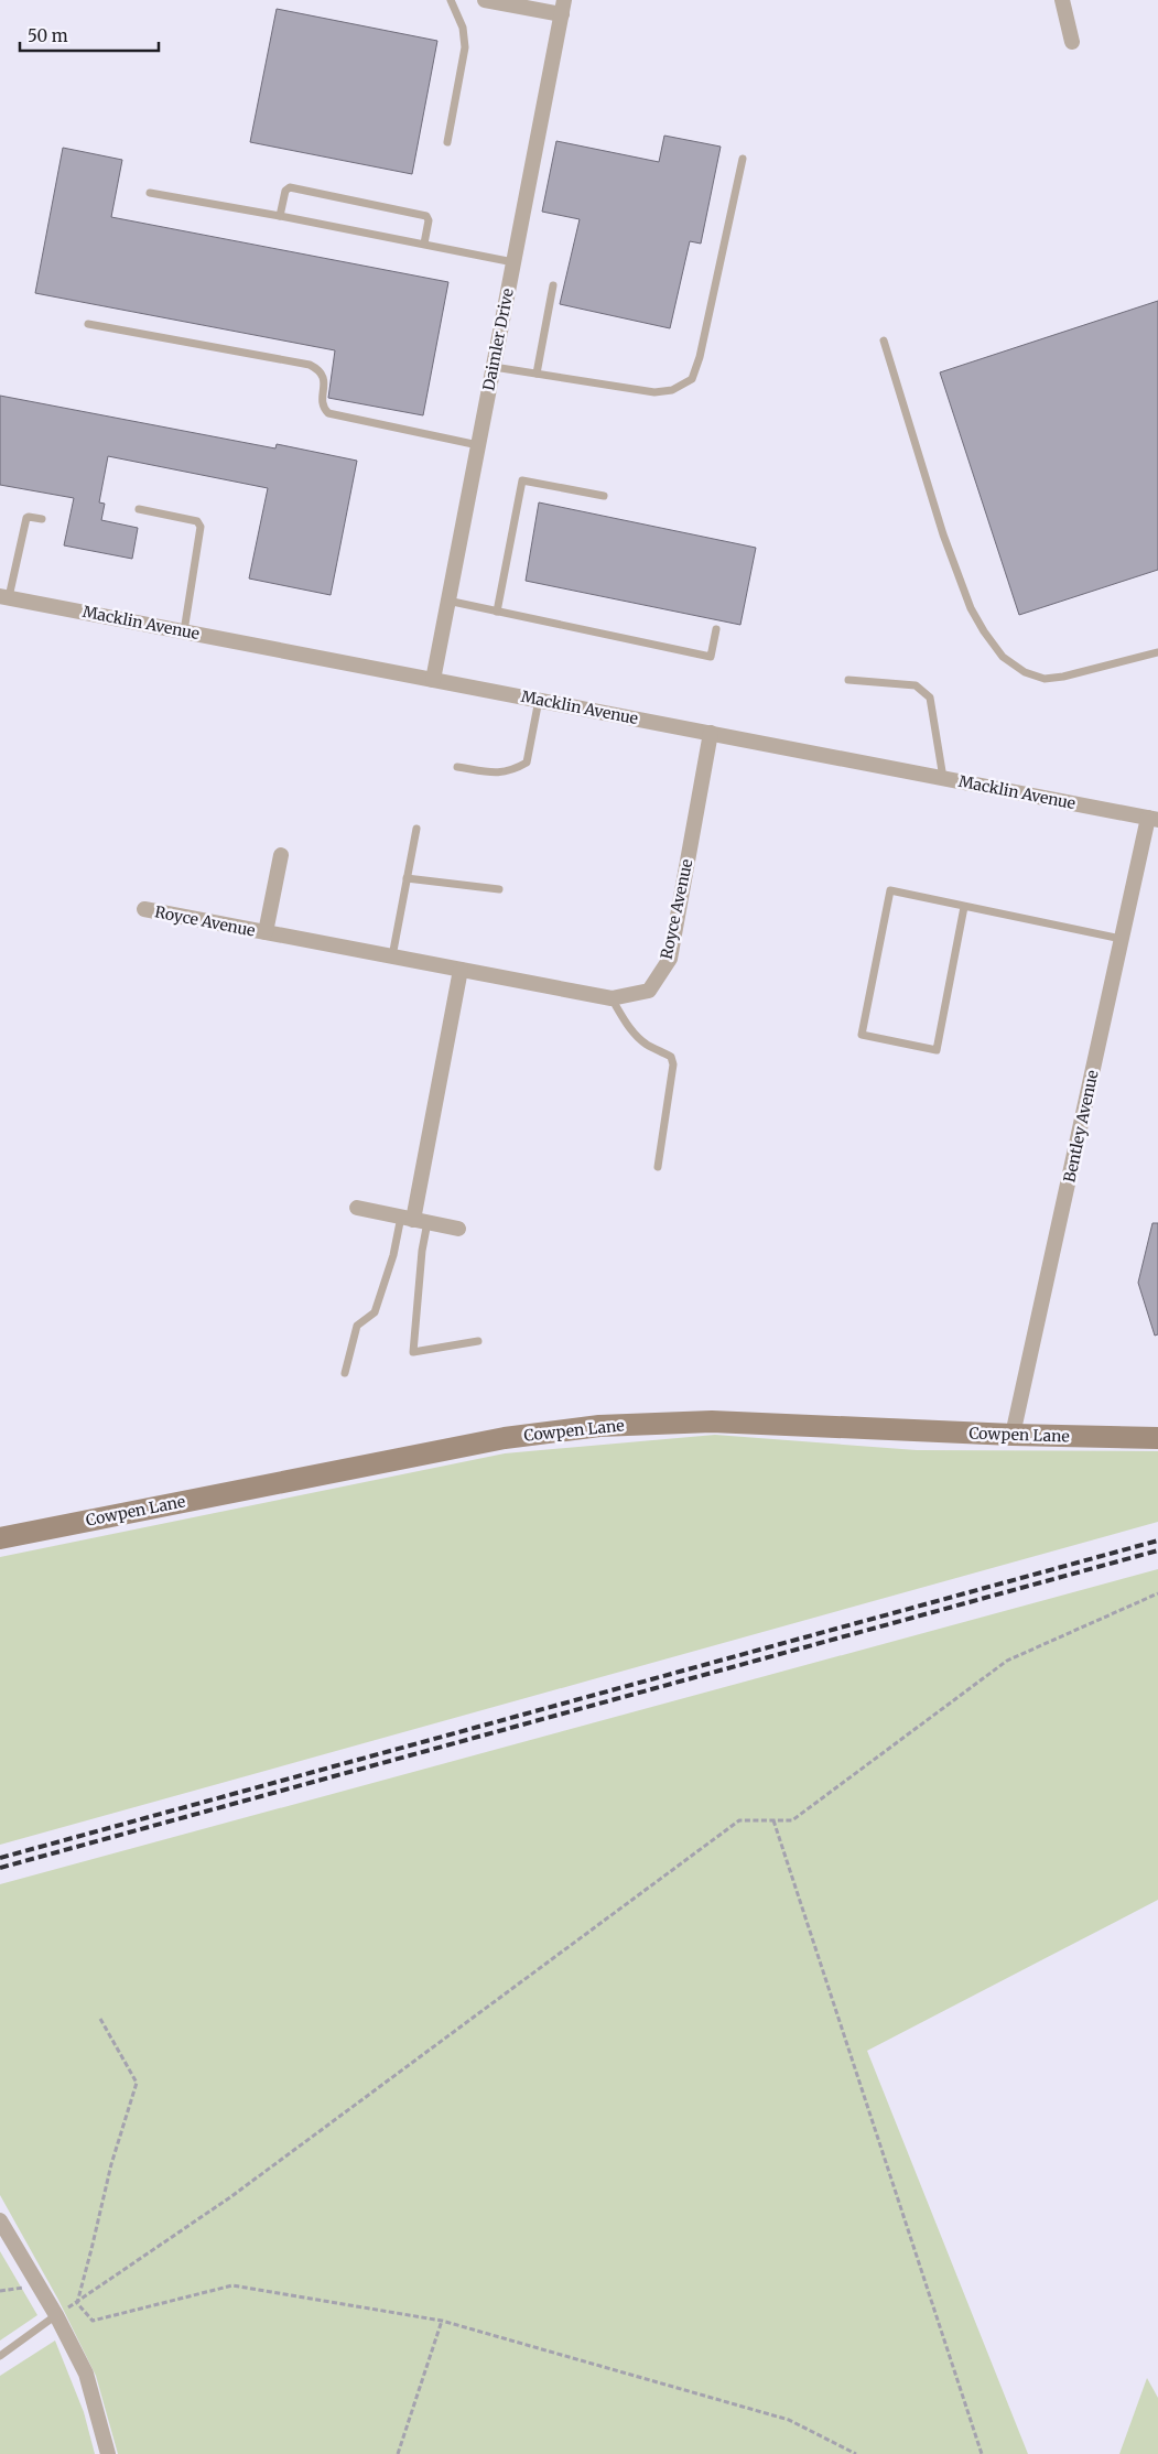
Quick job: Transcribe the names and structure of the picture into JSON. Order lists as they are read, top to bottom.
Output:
{
  "streets": {
    "street": [
      "Daimler Drive",
      "Macklin Avenue",
      "Royce Avenue",
      "Bentley Avenue",
      "Cowpen Lane"
    ]
  },
  "crossings": [
    ["Daimler Drive", "Macklin Avenue"],
    ["Macklin Avenue", "Royce Avenue"],
    ["Macklin Avenue", "Bentley Avenue"],
    ["Bentley Avenue", "Cowpen Lane"]
  ],
  "scale_bar": "50 m"
}
